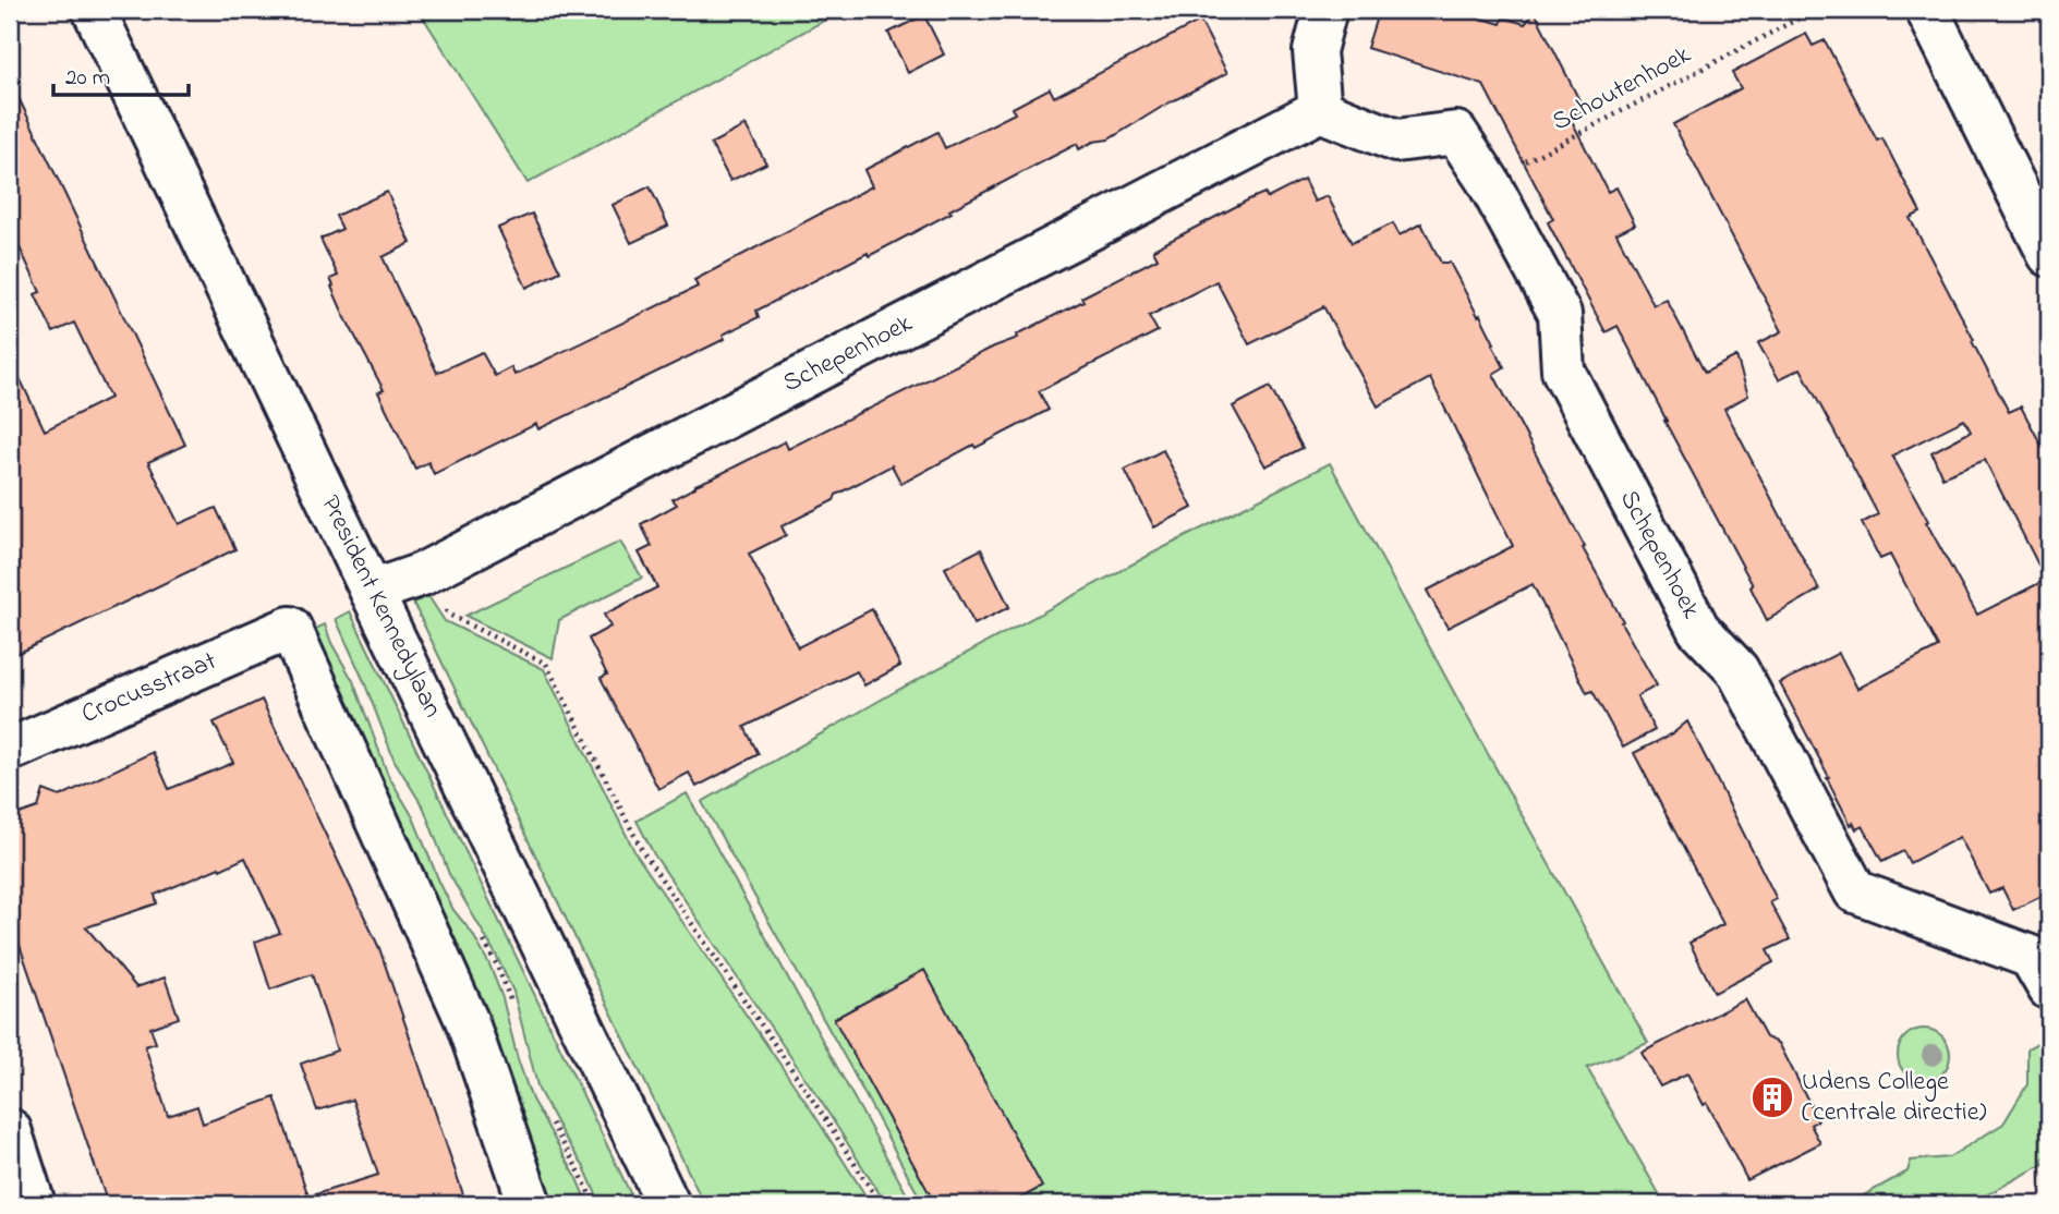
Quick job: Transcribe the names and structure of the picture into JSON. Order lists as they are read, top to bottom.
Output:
{
  "streets": {
    "street": ["Schepenhoek", "President Kennedylaan", "Crocusstraat"],
    "path": ["Schoutenhoek"]
  },
  "crossings": [
    ["Schoutenhoek", "Schepenhoek"],
    ["Schepenhoek", "President Kennedylaan"]
  ],
  "places": {
    "building": ["Udens College (centrale directie)"]
  },
  "scale_bar": "20 m"
}
